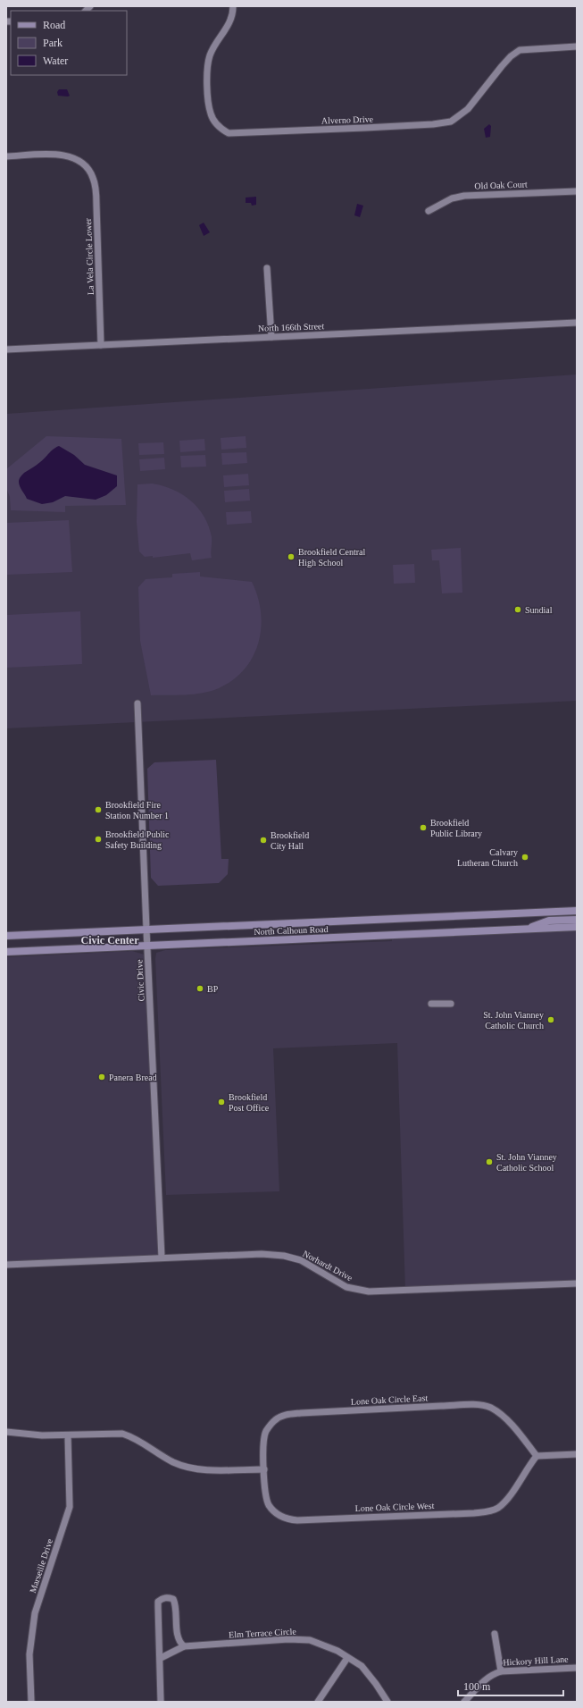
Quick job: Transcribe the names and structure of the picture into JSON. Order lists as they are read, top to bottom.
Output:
{
  "streets": {
    "main road": ["North Calhoun Road"],
    "street": [
      "Alverno Drive",
      "Old Oak Court",
      "La Vela Circle Lower",
      "North 166th Street",
      "Civic Drive",
      "Norhardt Drive",
      "Lone Oak Circle East",
      "Lone Oak Circle West",
      "Marseille Drive",
      "Elm Terrace Circle",
      "Hickory Hill Lane"
    ]
  },
  "crossings": [
    ["La Vela Circle Lower", "North 166th Street"],
    ["North Calhoun Road", "Civic Drive"],
    ["Civic Drive", "Norhardt Drive"],
    ["Lone Oak Circle East", "Lone Oak Circle West"]
  ],
  "districts": ["Civic Center"],
  "places": [
    "Brookfield Central High School",
    "Sundial",
    "Brookfield Fire Station Number 1",
    "Brookfield Public Library",
    "Brookfield Public Safety Building",
    "Brookfield City Hall",
    "Calvary Lutheran Church",
    "BP",
    "St. John Vianney Catholic Church",
    "Panera Bread",
    "Brookfield Post Office",
    "St. John Vianney Catholic School"
  ],
  "legend": ["Road", "Park", "Water"],
  "scale_bar": "100 m"
}
